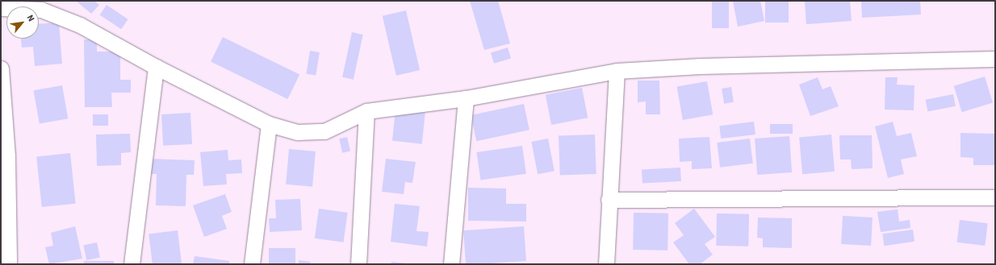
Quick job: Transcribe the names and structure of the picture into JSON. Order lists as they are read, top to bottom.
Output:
{
  "north": "top right"
}
